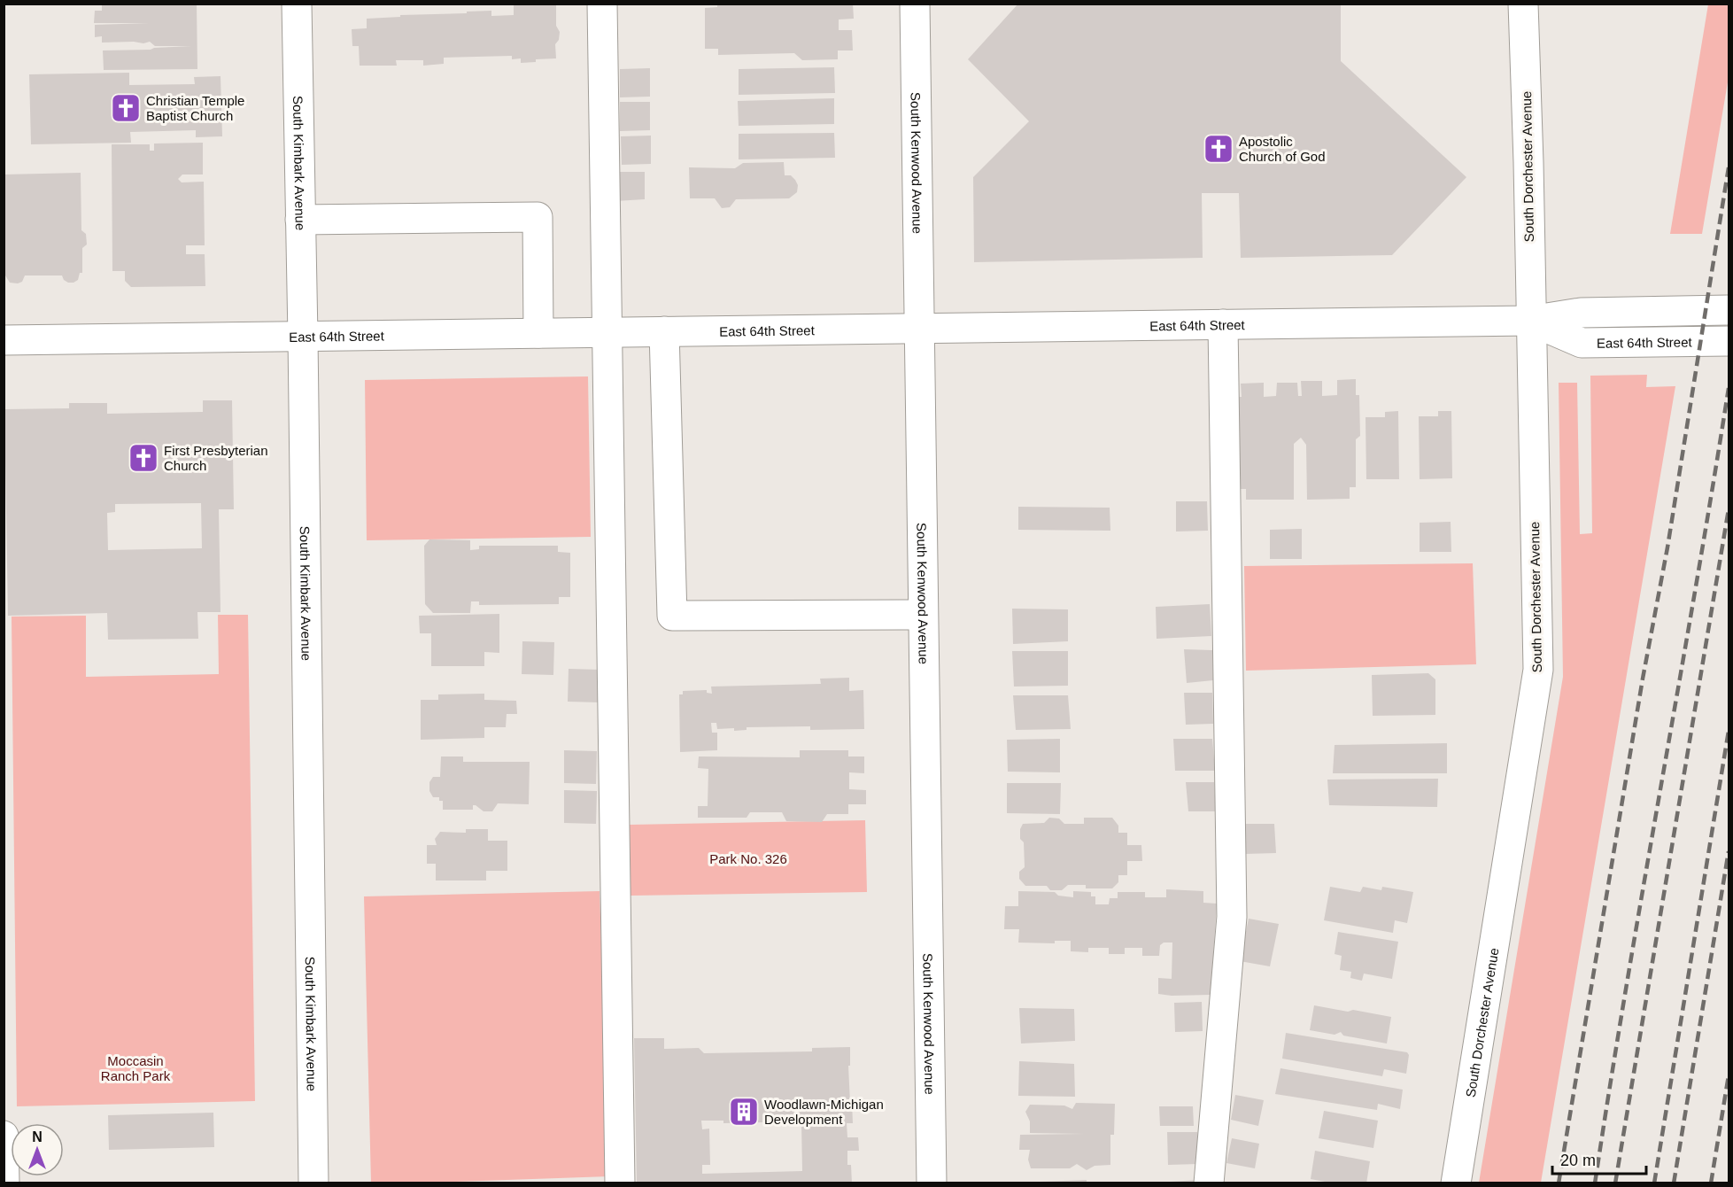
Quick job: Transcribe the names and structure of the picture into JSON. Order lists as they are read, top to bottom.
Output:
{
  "streets": {
    "street": [
      "South Kimbark Avenue",
      "South Kenwood Avenue",
      "South Dorchester Avenue",
      "East 64th Street"
    ]
  },
  "crossings": [
    ["South Kimbark Avenue", "East 64th Street"],
    ["South Kenwood Avenue", "East 64th Street"],
    ["South Dorchester Avenue", "East 64th Street"]
  ],
  "parks": ["Park No. 326", "Moccasin Ranch Park"],
  "places": {
    "church": ["Christian Temple Baptist Church", "Apostolic Church of God", "First Presbyterian Church"],
    "building": ["Woodlawn-Michigan Development"]
  },
  "scale_bar": "20 m",
  "north": "top"
}
